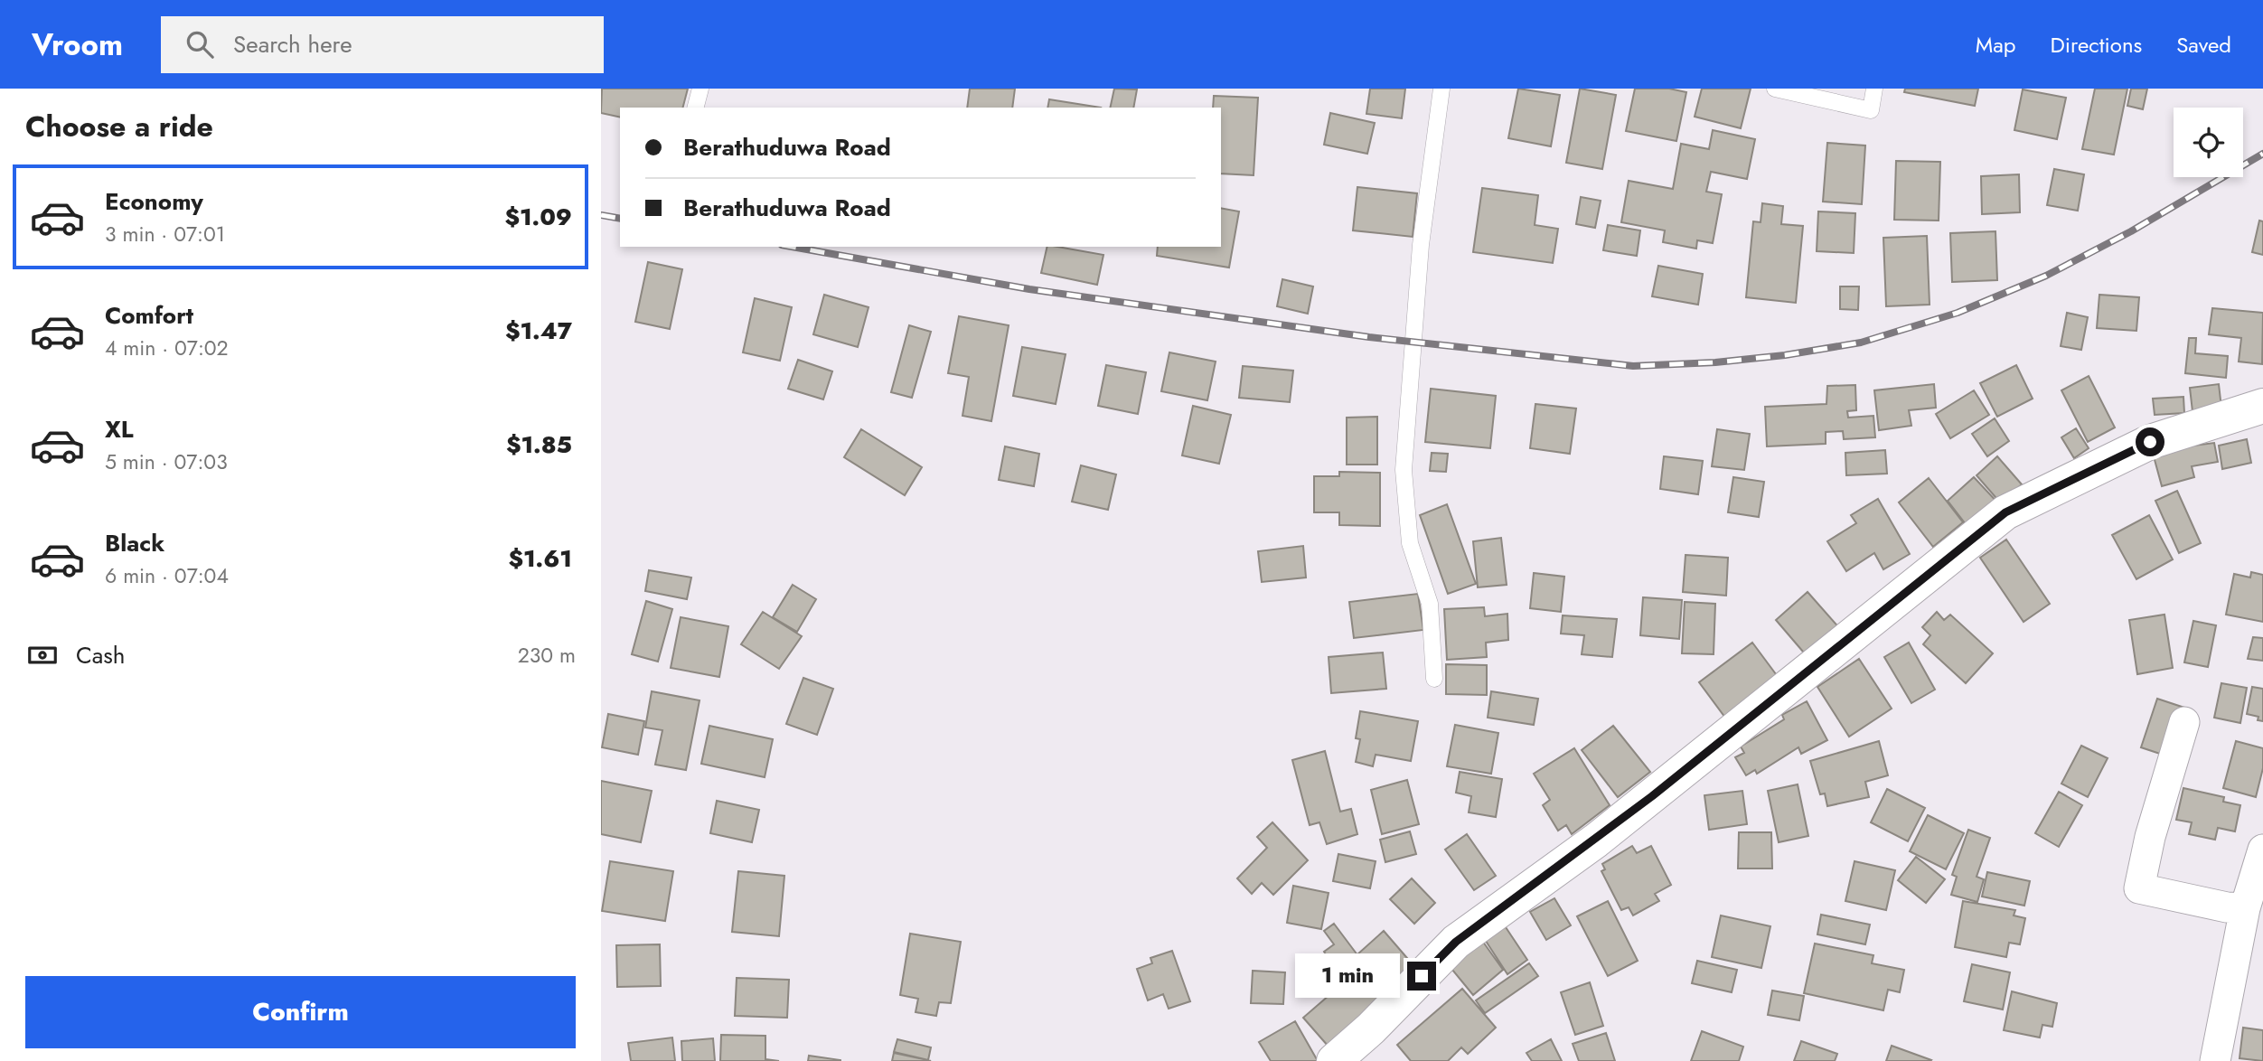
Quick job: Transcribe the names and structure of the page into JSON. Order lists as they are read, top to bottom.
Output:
{
  "page": {
    "header": "Vroom",
    "search": "Search here",
    "nav": ["Map", "Directions", "Saved"],
    "heading": "Choose a ride",
    "banner": ["Berathuduwa Road", "Berathuduwa Road"],
    "list": [
      {
        "name": "Economy",
        "note": "3 min · 07:01",
        "value": "$1.09"
      },
      {
        "name": "Comfort",
        "note": "4 min · 07:02",
        "value": "$1.47"
      },
      {
        "name": "XL",
        "note": "5 min · 07:03",
        "value": "$1.85"
      },
      {
        "name": "Black",
        "note": "6 min · 07:04",
        "value": "$1.61"
      }
    ],
    "pay": ["Cash", "230 m"],
    "bubble": "1 min",
    "buttons": "Confirm"
  }
}
